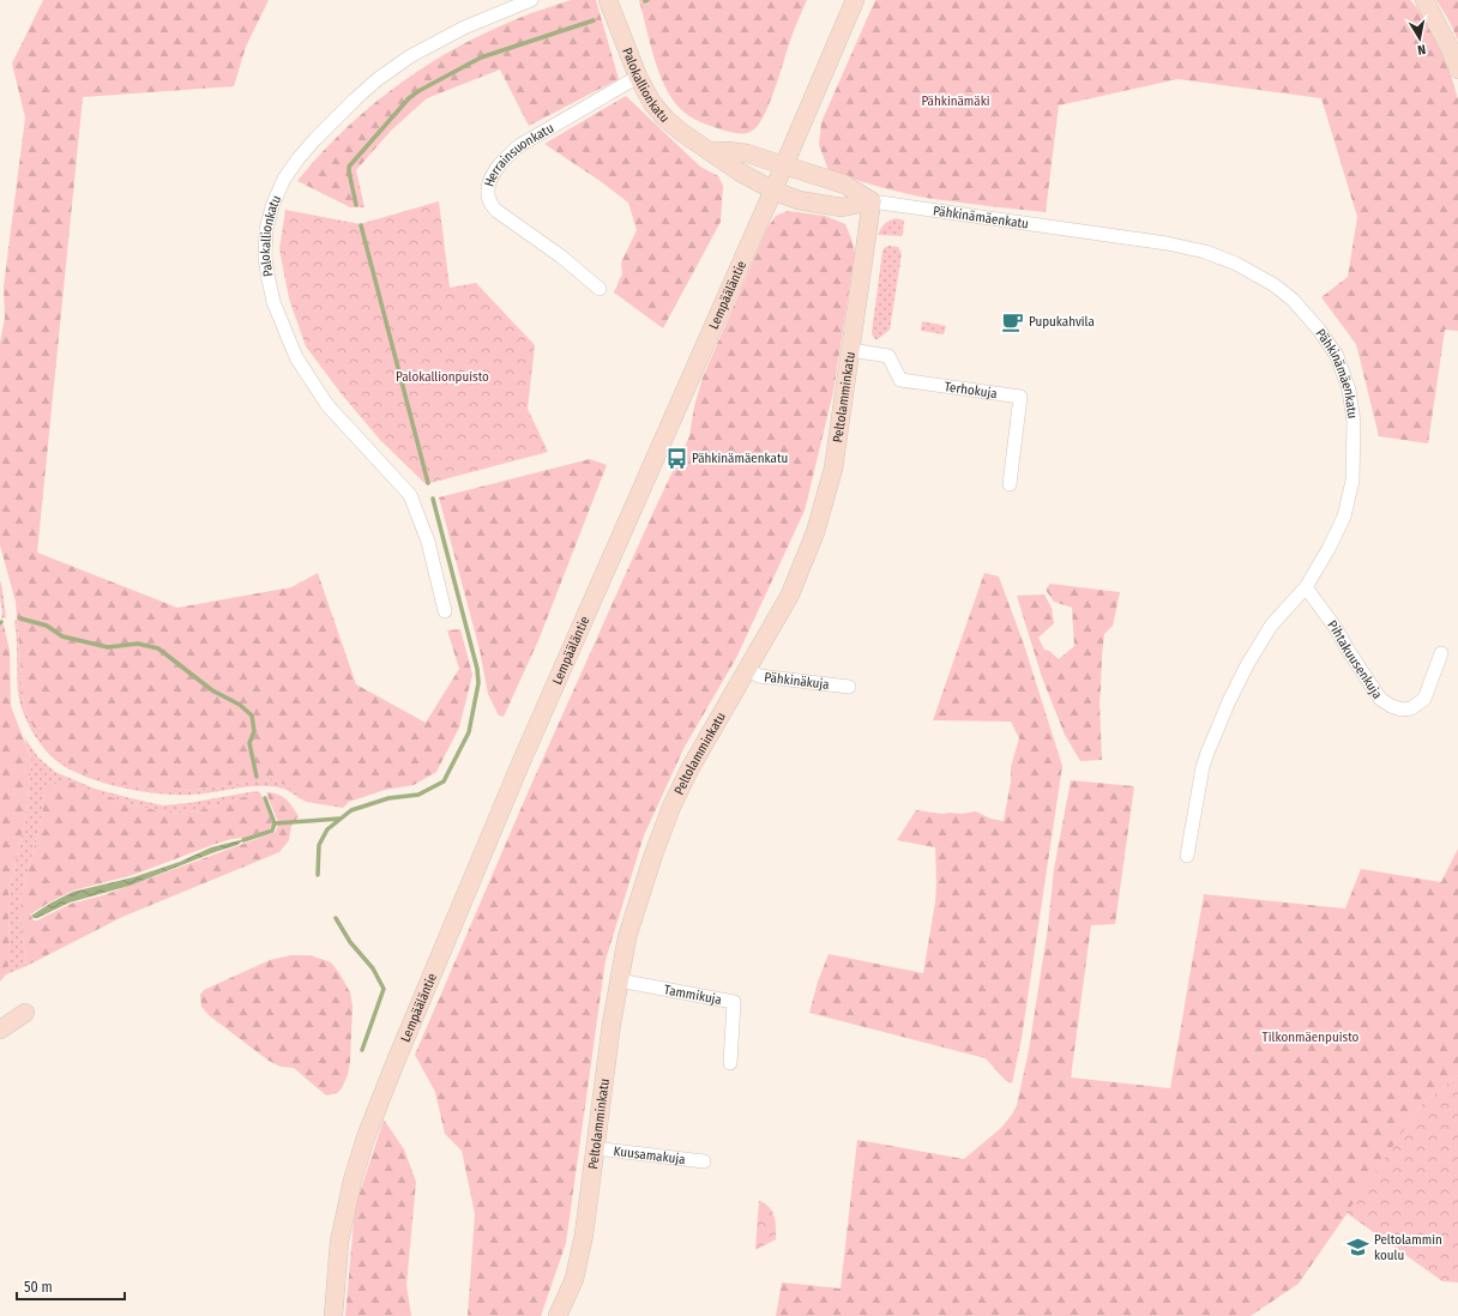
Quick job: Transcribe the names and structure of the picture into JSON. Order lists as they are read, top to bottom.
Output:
{
  "streets": {
    "street": [
      "Palokallionkatu",
      "Herrainsuonkatu",
      "Pähkinämäenkatu",
      "Lempääläntie",
      "Terhokuja",
      "Peltolamminkatu",
      "Pihtakuusenkuja",
      "Pähkinäkuja",
      "Tammikuja",
      "Kuusamakuja"
    ]
  },
  "crossings": [
    ["Palokallionkatu", "Herrainsuonkatu"],
    ["Palokallionkatu", "Pähkinämäenkatu"],
    ["Palokallionkatu", "Lempääläntie"],
    ["Pähkinämäenkatu", "Lempääläntie"],
    ["Pähkinämäenkatu", "Peltolamminkatu"],
    ["Pähkinämäenkatu", "Pihtakuusenkuja"],
    ["Terhokuja", "Peltolamminkatu"],
    ["Peltolamminkatu", "Pähkinäkuja"],
    ["Peltolamminkatu", "Tammikuja"],
    ["Peltolamminkatu", "Kuusamakuja"]
  ],
  "parks": ["Pähkinämäki", "Palokallionpuisto", "Tilkonmäenpuisto"],
  "places": {
    "cafe": ["Pupukahvila"],
    "bus stop": ["Pähkinämäenkatu"],
    "school or university": ["Peltolammin koulu"]
  },
  "scale_bar": "50 m",
  "north": "bottom"
}
